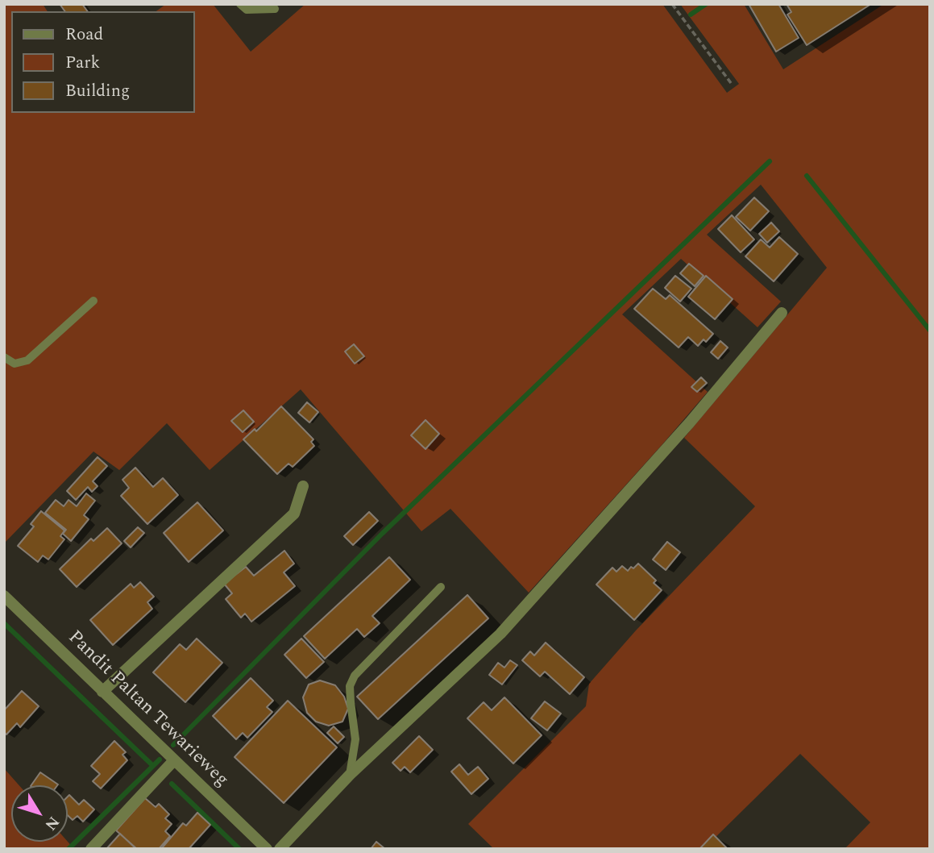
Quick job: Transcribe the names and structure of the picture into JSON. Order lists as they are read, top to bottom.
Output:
{
  "streets": {
    "street": ["Pandit Paltan Tewarieweg"]
  },
  "legend": ["Road", "Park", "Building"],
  "north": "bottom right"
}
